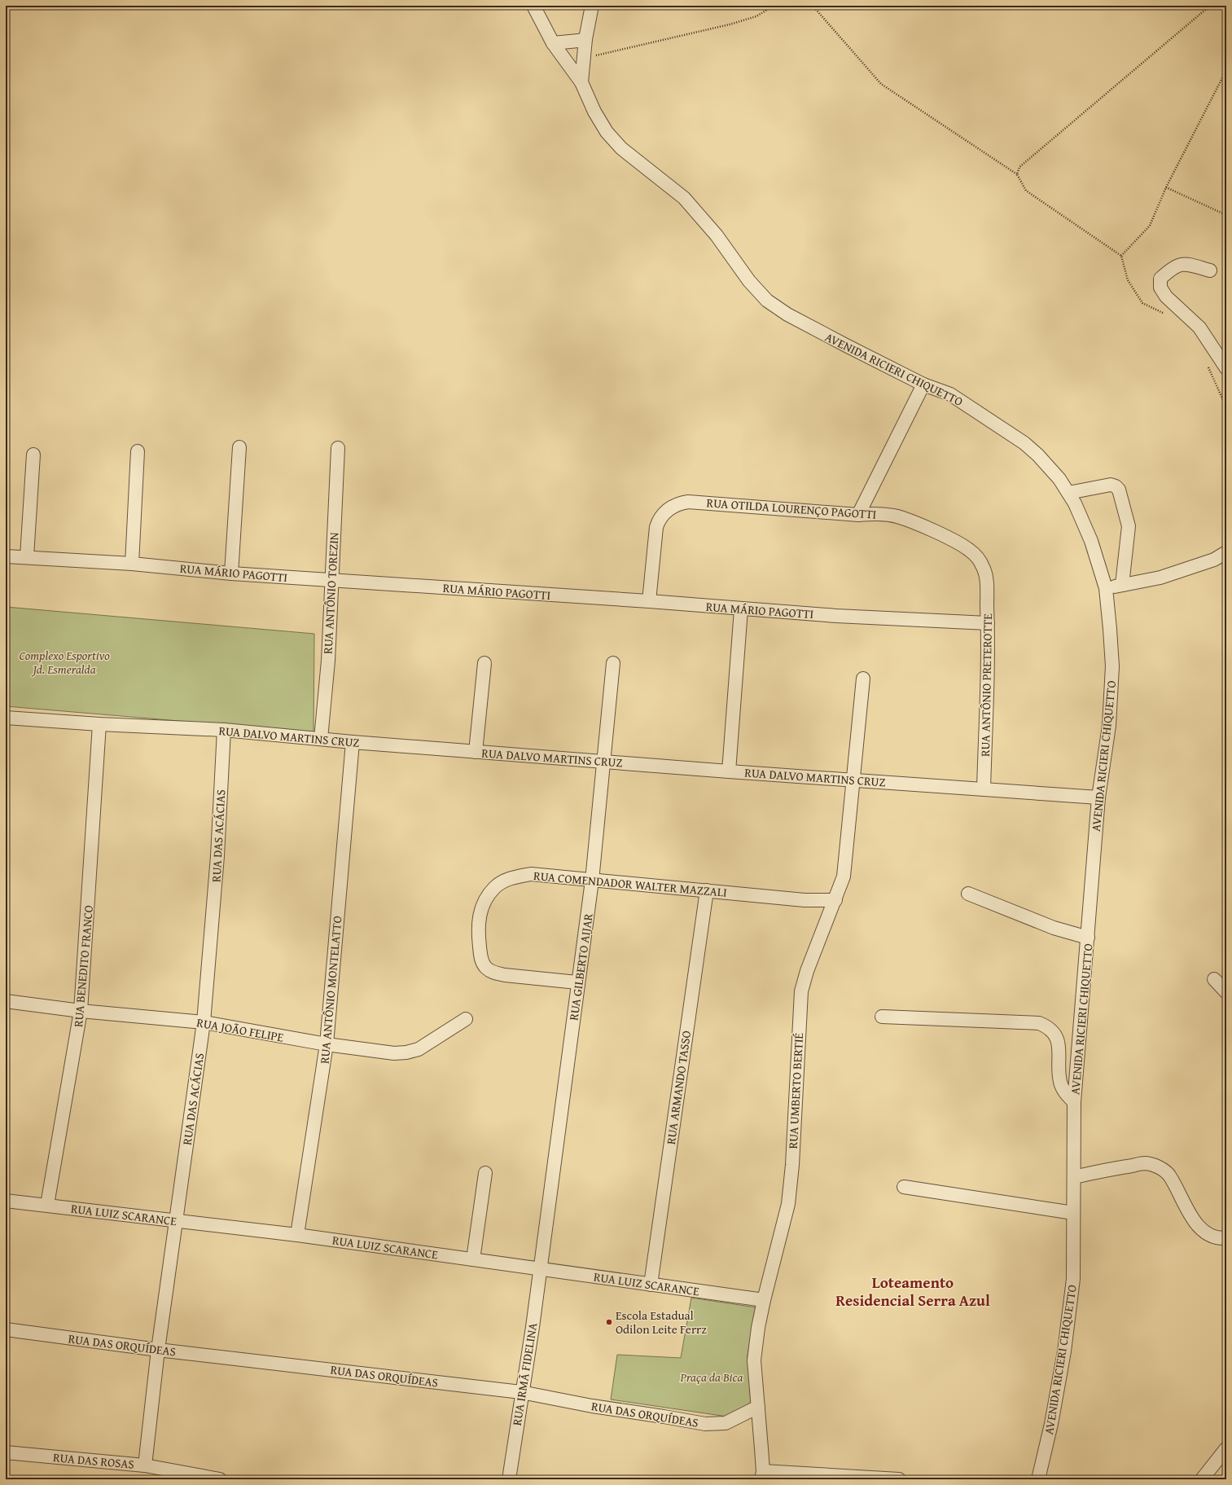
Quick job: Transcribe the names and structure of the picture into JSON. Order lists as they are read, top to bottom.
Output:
{
  "streets": {
    "street": [
      "AVENIDA RICIERI CHIQUETTO",
      "RUA OTILDA LOURENÇO PAGOTTI",
      "RUA MÁRIO PAGOTTI",
      "RUA ANTÔNIO TOREZIN",
      "RUA ANTÔNIO PRETEROTTE",
      "RUA DALVO MARTINS CRUZ",
      "RUA DAS ACÁCIAS",
      "RUA COMENDADOR WALTER MAZZALI",
      "RUA BENEDITO FRANCO",
      "RUA GILBERTO AIJAR",
      "RUA ANTÔNIO MONTELATTO",
      "RUA JOÃO FELIPE",
      "RUA ARMANDO TASSO",
      "RUA UMBERTO BERTIÉ",
      "RUA LUIZ SCARANCE",
      "RUA DAS ORQUÍDEAS",
      "RUA IRMÃ FIDELINA",
      "RUA DAS ROSAS"
    ]
  },
  "crossings": [
    ["AVENIDA RICIERI CHIQUETTO", "RUA DALVO MARTINS CRUZ"],
    ["RUA OTILDA LOURENÇO PAGOTTI", "RUA MÁRIO PAGOTTI"],
    ["RUA OTILDA LOURENÇO PAGOTTI", "RUA ANTÔNIO PRETEROTTE"],
    ["RUA MÁRIO PAGOTTI", "RUA ANTÔNIO TOREZIN"],
    ["RUA MÁRIO PAGOTTI", "RUA ANTÔNIO PRETEROTTE"],
    ["RUA ANTÔNIO TOREZIN", "RUA DALVO MARTINS CRUZ"],
    ["RUA ANTÔNIO PRETEROTTE", "RUA DALVO MARTINS CRUZ"],
    ["RUA DALVO MARTINS CRUZ", "RUA DAS ACÁCIAS"],
    ["RUA DALVO MARTINS CRUZ", "RUA BENEDITO FRANCO"],
    ["RUA DALVO MARTINS CRUZ", "RUA GILBERTO AIJAR"],
    ["RUA DALVO MARTINS CRUZ", "RUA ANTÔNIO MONTELATTO"],
    ["RUA DALVO MARTINS CRUZ", "RUA UMBERTO BERTIÉ"],
    ["RUA DAS ACÁCIAS", "RUA JOÃO FELIPE"],
    ["RUA DAS ACÁCIAS", "RUA LUIZ SCARANCE"],
    ["RUA DAS ACÁCIAS", "RUA DAS ORQUÍDEAS"],
    ["RUA DAS ACÁCIAS", "RUA DAS ROSAS"],
    ["RUA COMENDADOR WALTER MAZZALI", "RUA GILBERTO AIJAR"],
    ["RUA COMENDADOR WALTER MAZZALI", "RUA ARMANDO TASSO"],
    ["RUA COMENDADOR WALTER MAZZALI", "RUA UMBERTO BERTIÉ"],
    ["RUA BENEDITO FRANCO", "RUA JOÃO FELIPE"],
    ["RUA BENEDITO FRANCO", "RUA LUIZ SCARANCE"],
    ["RUA GILBERTO AIJAR", "RUA LUIZ SCARANCE"],
    ["RUA GILBERTO AIJAR", "RUA IRMÃ FIDELINA"],
    ["RUA ANTÔNIO MONTELATTO", "RUA JOÃO FELIPE"],
    ["RUA ANTÔNIO MONTELATTO", "RUA LUIZ SCARANCE"],
    ["RUA ARMANDO TASSO", "RUA LUIZ SCARANCE"],
    ["RUA UMBERTO BERTIÉ", "RUA LUIZ SCARANCE"],
    ["RUA UMBERTO BERTIÉ", "RUA DAS ORQUÍDEAS"],
    ["RUA LUIZ SCARANCE", "RUA IRMÃ FIDELINA"],
    ["RUA DAS ORQUÍDEAS", "RUA IRMÃ FIDELINA"]
  ],
  "districts": ["Loteamento Residencial Serra Azul"],
  "parks": ["Complexo Esportivo Jd. Esmeralda", "Praça da Bica"],
  "places": ["Escola Estadual Odilon Leite Ferrz"]
}
